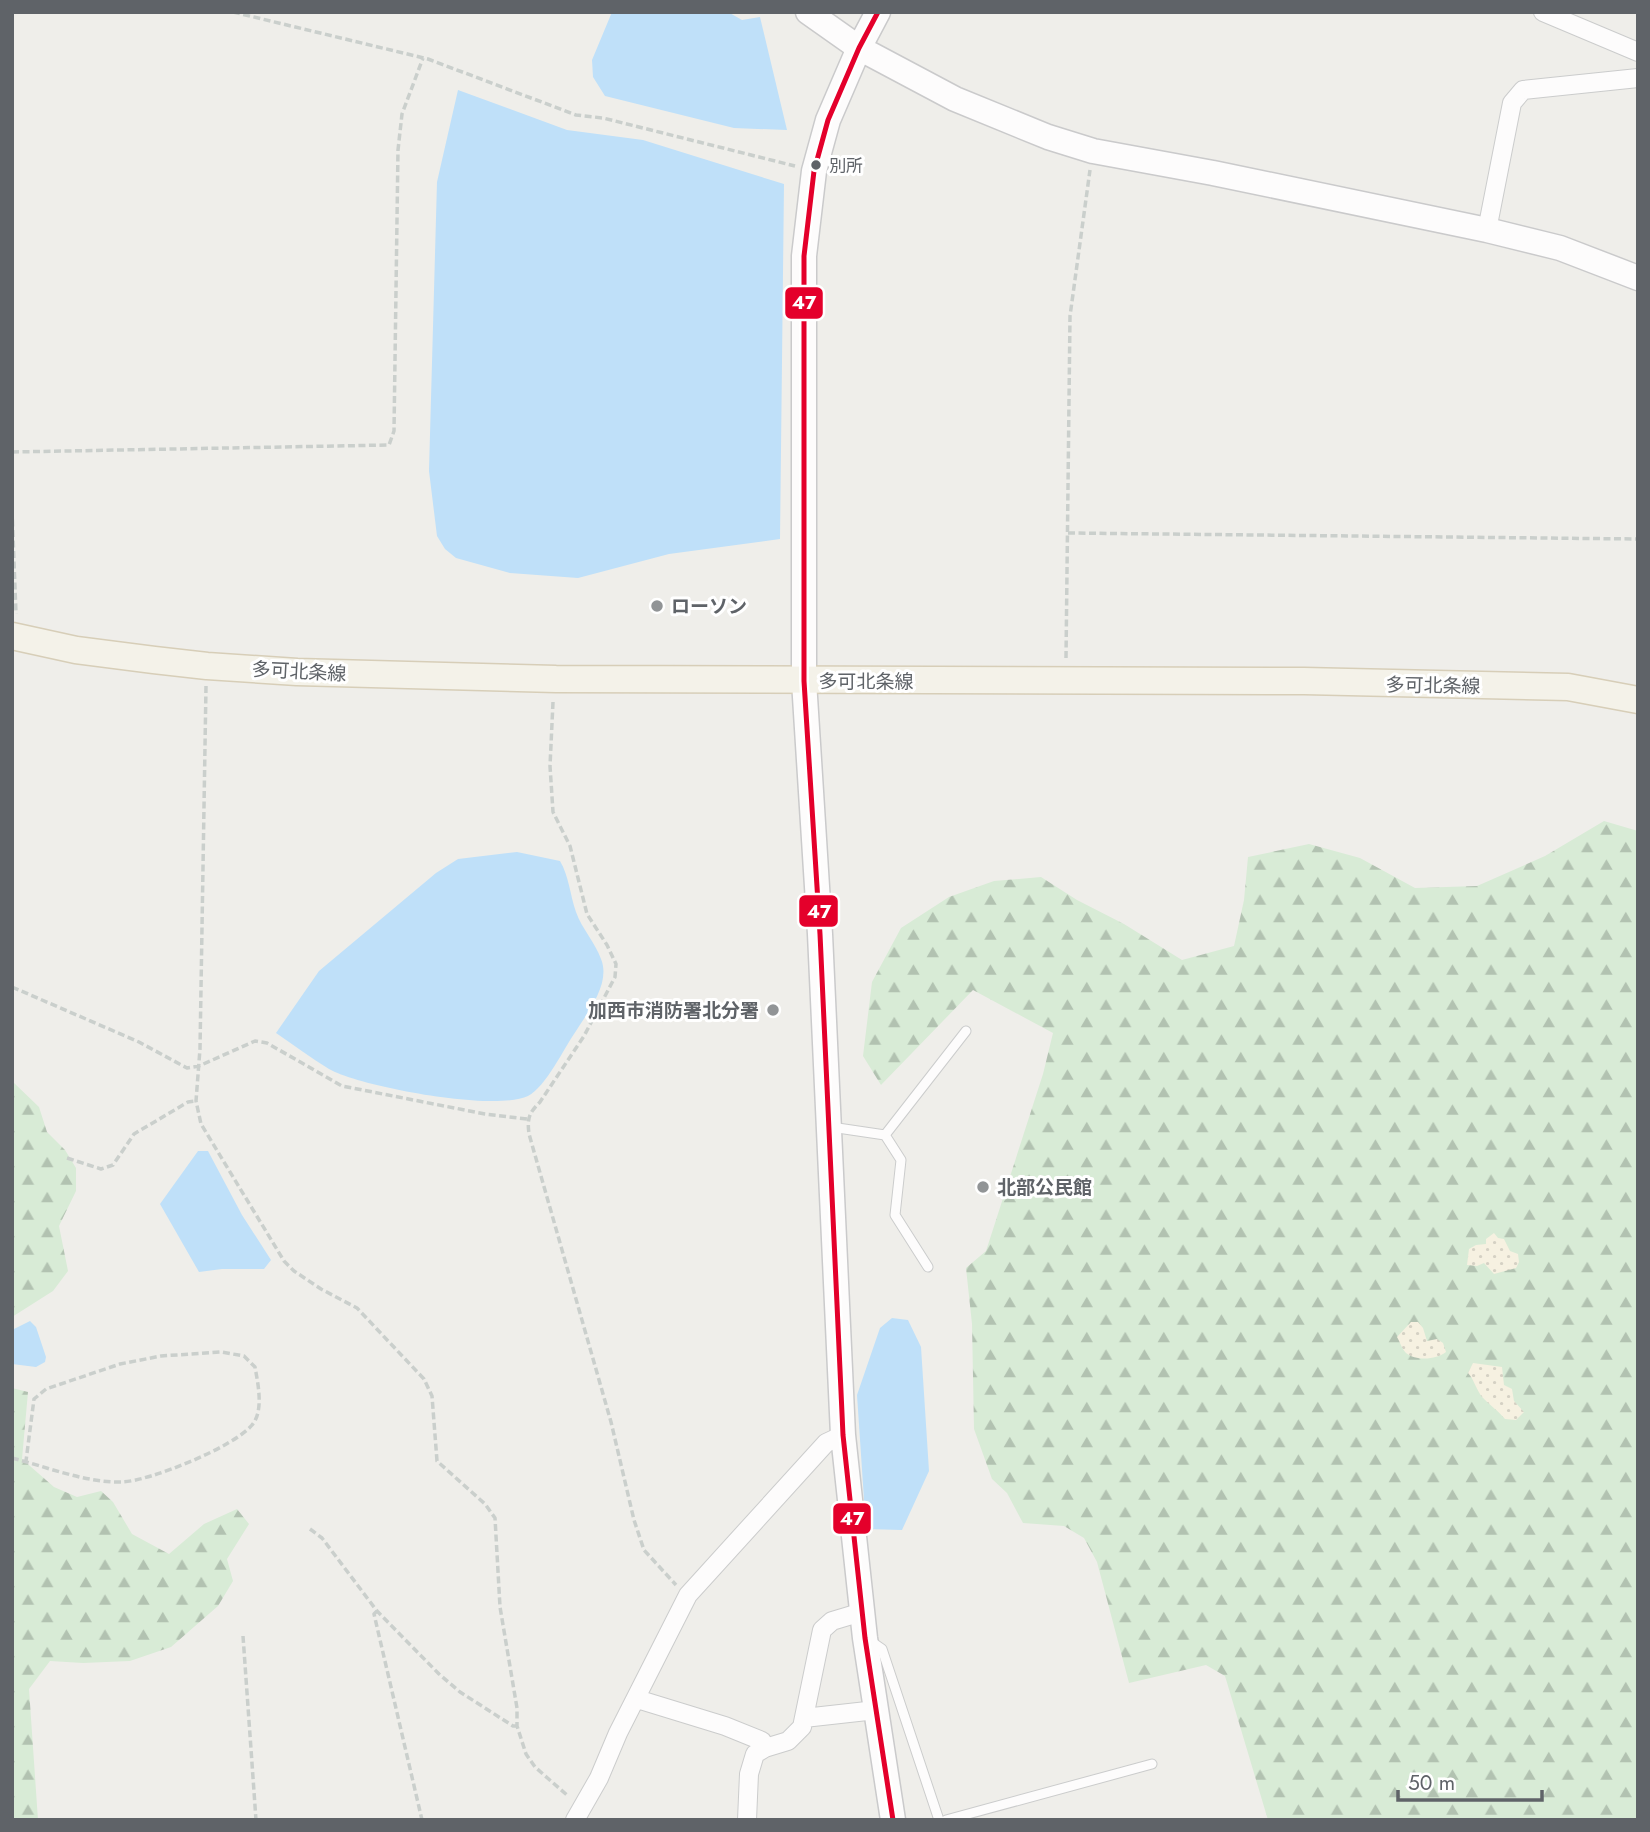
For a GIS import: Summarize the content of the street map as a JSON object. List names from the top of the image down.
{
  "streets": {
    "main road": ["多可北条線"]
  },
  "places": [
    "別所",
    "ローソン",
    "加西市消防署北分署",
    "北部公民館"
  ],
  "lines": ["transit line 47"],
  "scale_bar": "50 m"
}
